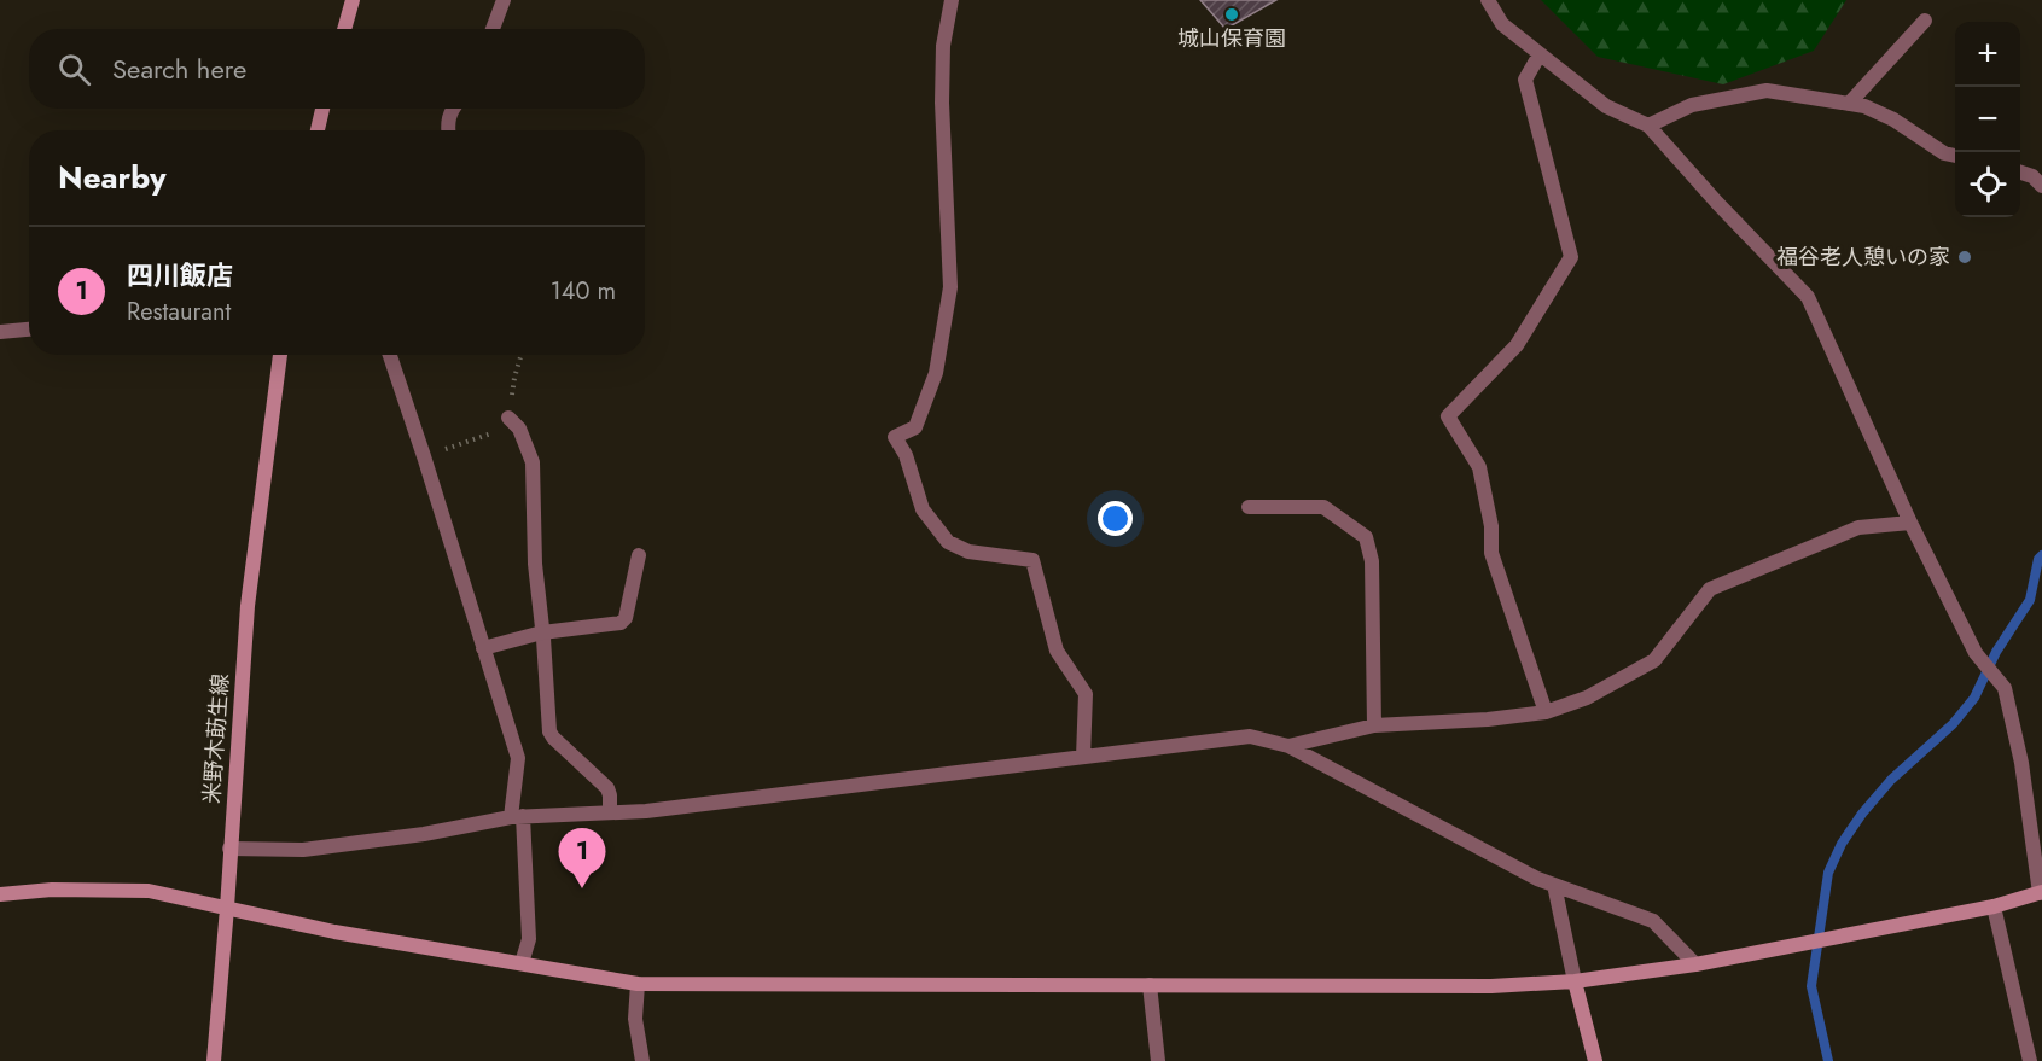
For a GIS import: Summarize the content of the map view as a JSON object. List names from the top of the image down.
{
  "streets": {
    "street": ["米野木莇生線"]
  },
  "places": ["城山保育園", "福谷老人憩いの家"],
  "page": {
    "map_buttons": ["+", "−"],
    "search": "Search here",
    "heading": "Nearby",
    "list": [
      {
        "mark": "1",
        "name": "四川飯店",
        "note": "Restaurant",
        "value": "140 m"
      }
    ],
    "pins": "1"
  }
}
